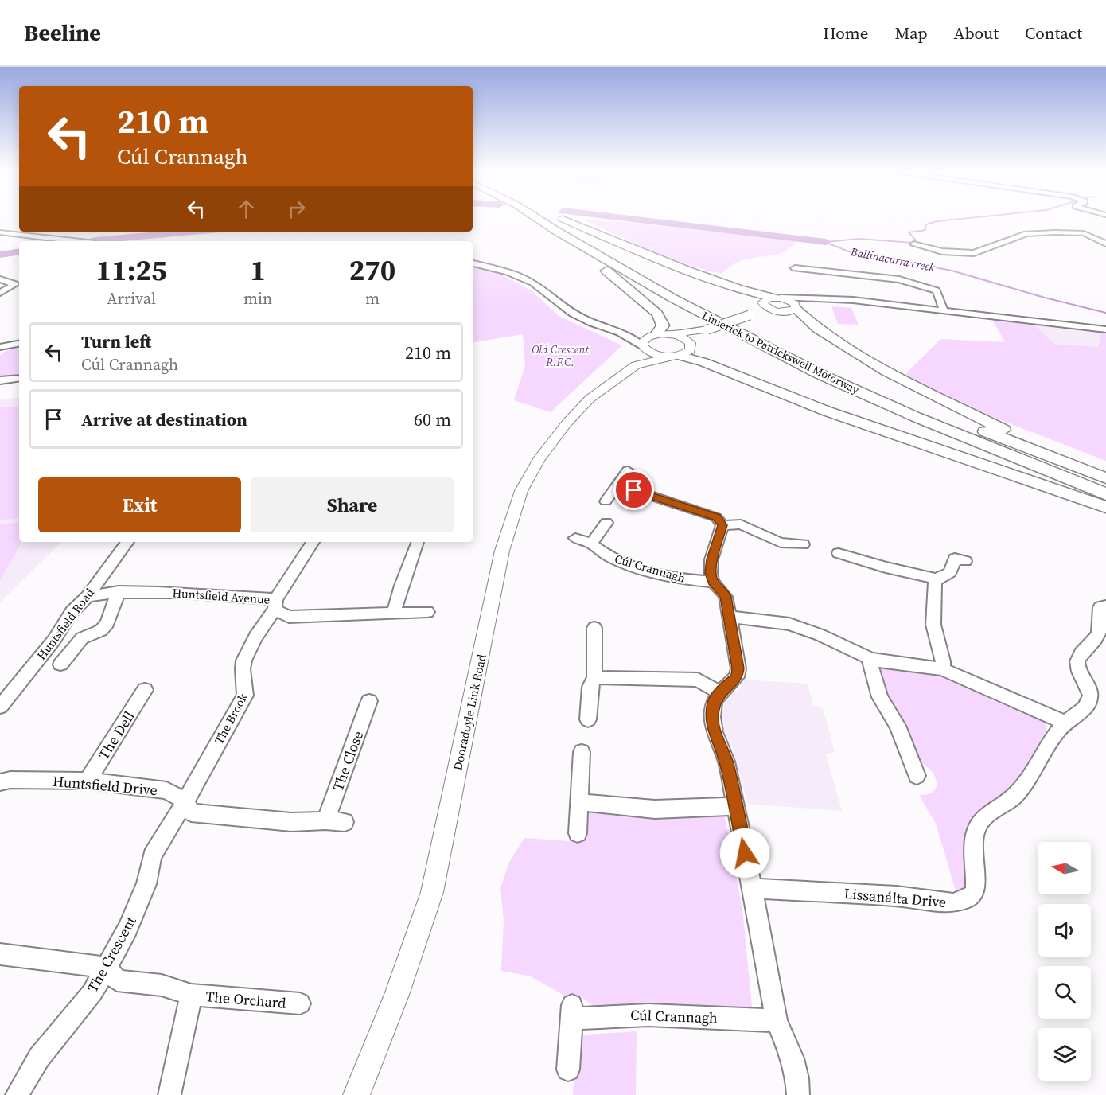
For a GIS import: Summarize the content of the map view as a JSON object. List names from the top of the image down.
{
  "streets": {
    "highway": ["Limerick to Patrickswell Motorway"],
    "main road": ["Dooradoyle Link Road"],
    "street": [
      "Cúl Crannagh",
      "Huntsfield Avenue",
      "Huntsfield Road",
      "The Brook",
      "The Dell",
      "The Close",
      "Huntsfield Drive",
      "Lissanálta Drive",
      "The Crescent",
      "The Orchard"
    ]
  },
  "crossings": [
    ["Huntsfield Avenue", "Huntsfield Road"],
    ["Huntsfield Avenue", "The Brook"],
    ["The Brook", "Huntsfield Drive"],
    ["The Brook", "The Crescent"],
    ["The Dell", "Huntsfield Drive"],
    ["The Close", "Huntsfield Drive"],
    ["Huntsfield Drive", "The Crescent"],
    ["The Crescent", "The Orchard"]
  ],
  "water": ["Ballinacurra creek"],
  "parks": ["Old Crescent R.F.C."],
  "north": "left",
  "page": {
    "header": "Beeline",
    "nav": [
      "Home",
      "Map",
      "About",
      "Contact"
    ],
    "turn": ["210 m", "Cúl Crannagh"],
    "eta": [
      "11:25",
      "Arrival",
      "1",
      "min",
      "270",
      "m"
    ],
    "list": [
      {
        "name": "Turn left",
        "note": "Cúl Crannagh",
        "value": "210 m"
      },
      {
        "name": "Arrive at destination",
        "value": "60 m"
      }
    ],
    "buttons": ["Exit", "Share"]
  }
}
